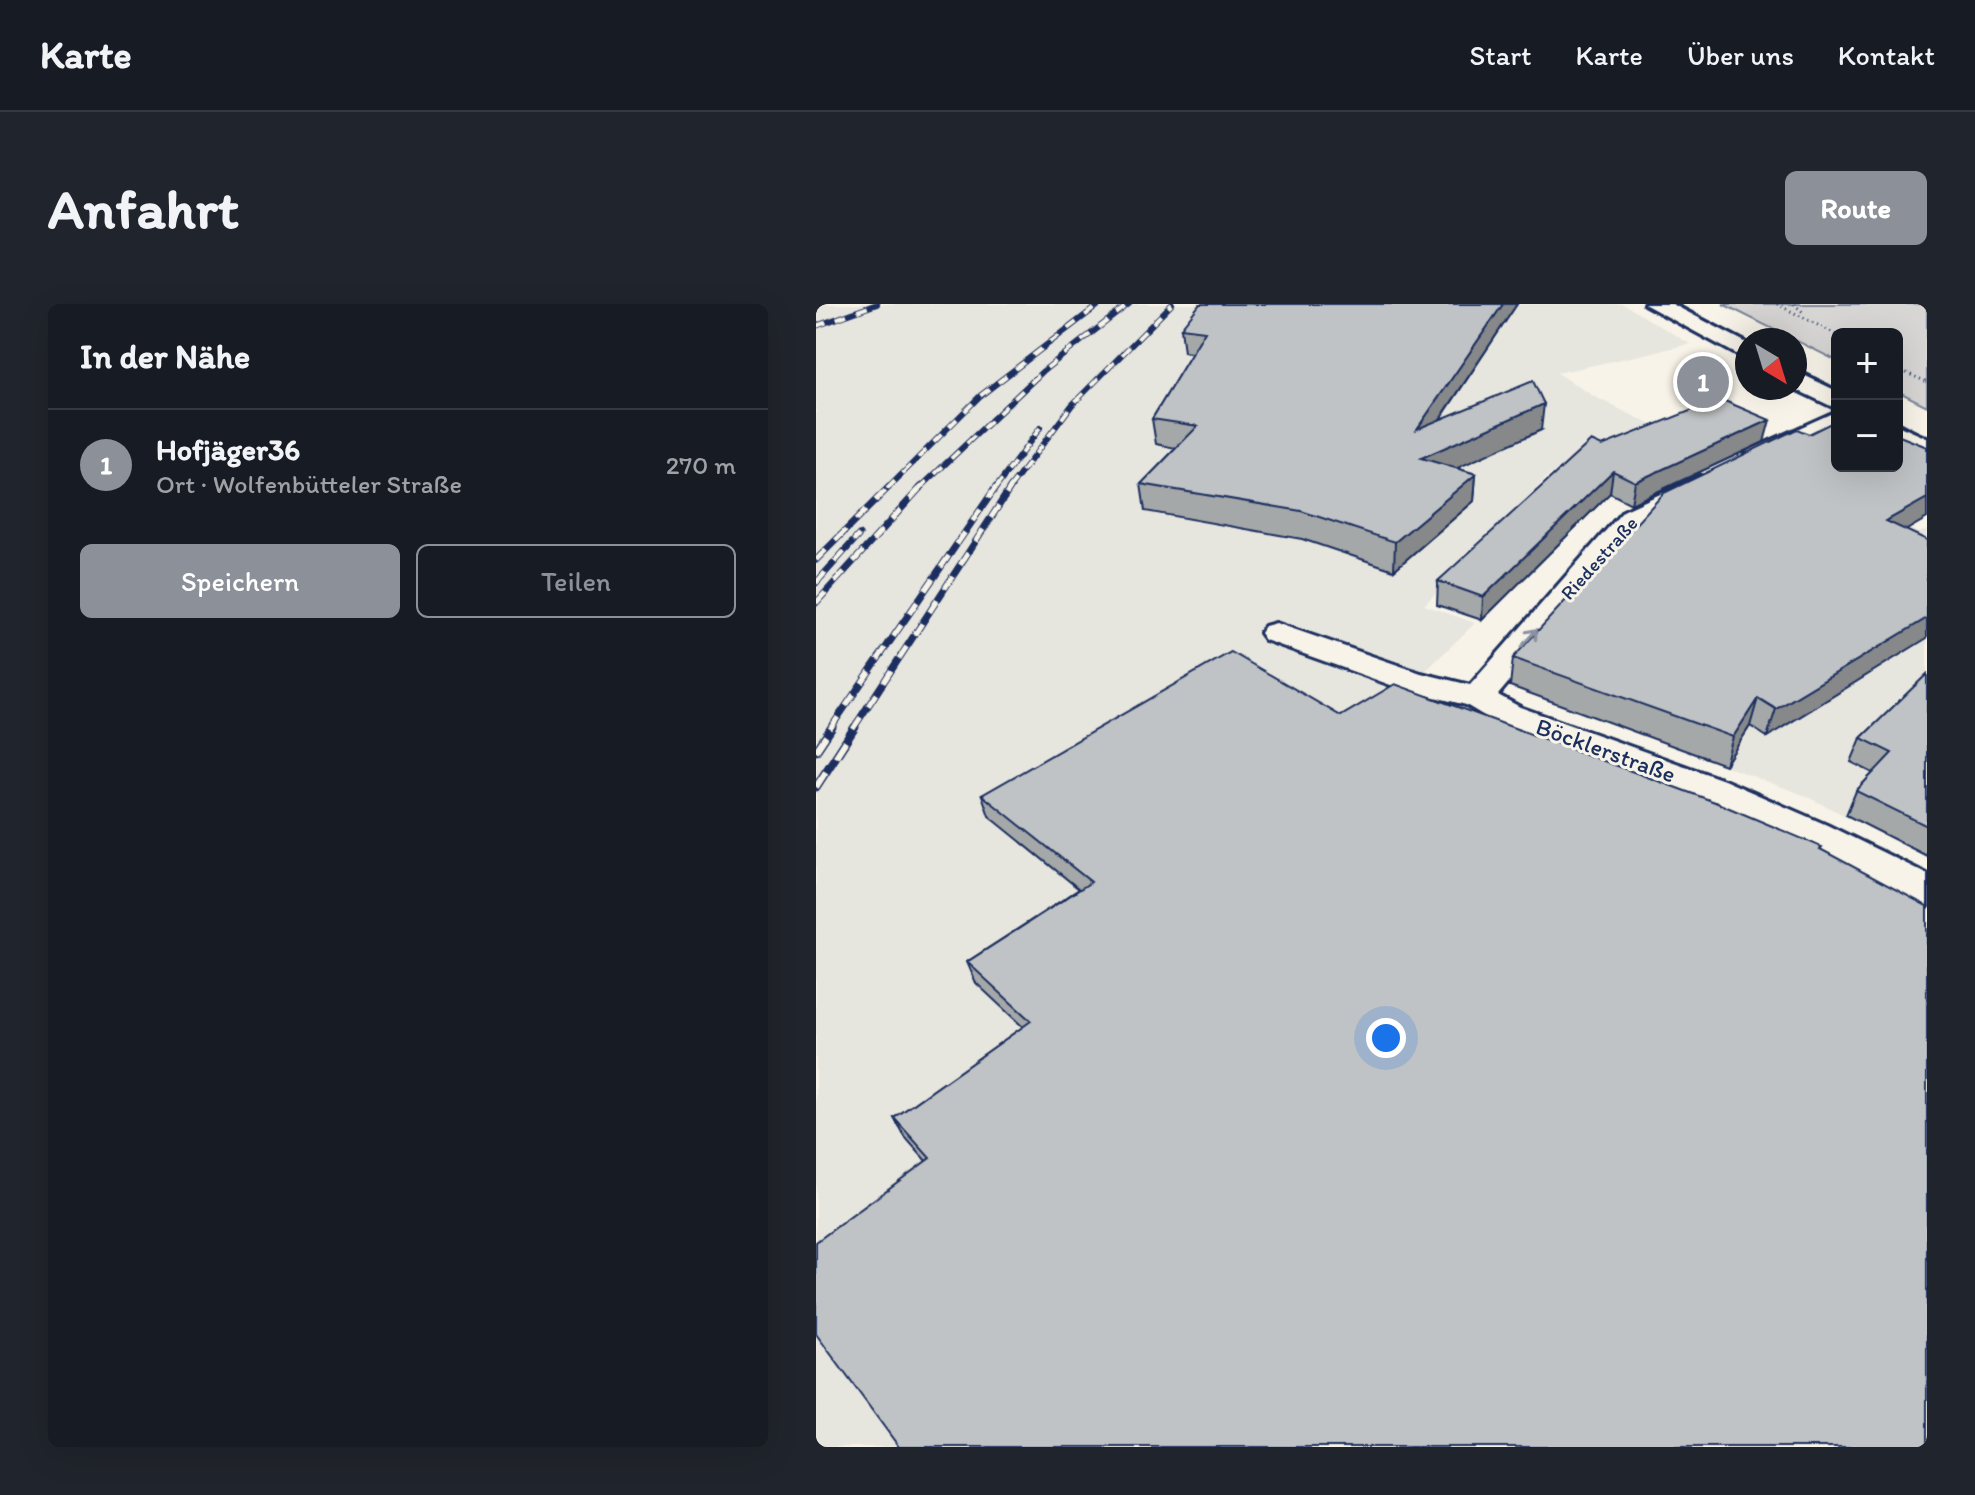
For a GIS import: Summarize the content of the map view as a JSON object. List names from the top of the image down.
{
  "streets": {
    "street": ["Riedestraße", "Böcklerstraße"]
  },
  "crossings": [
    ["Riedestraße", "Böcklerstraße"]
  ],
  "one_way": ["Riedestraße"],
  "north": "bottom right",
  "page": {
    "header": "Karte",
    "nav": [
      "Start",
      "Karte",
      "Über uns",
      "Kontakt"
    ],
    "buttons": [
      "Route",
      ["Speichern", "Teilen"]
    ],
    "title": "Anfahrt",
    "heading": "In der Nähe",
    "map_buttons": ["+", "−"],
    "pins": "1",
    "list": [
      {
        "mark": "1",
        "name": "Hofjäger36",
        "note": "Ort · Wolfenbütteler Straße",
        "value": "270 m"
      }
    ]
  }
}
